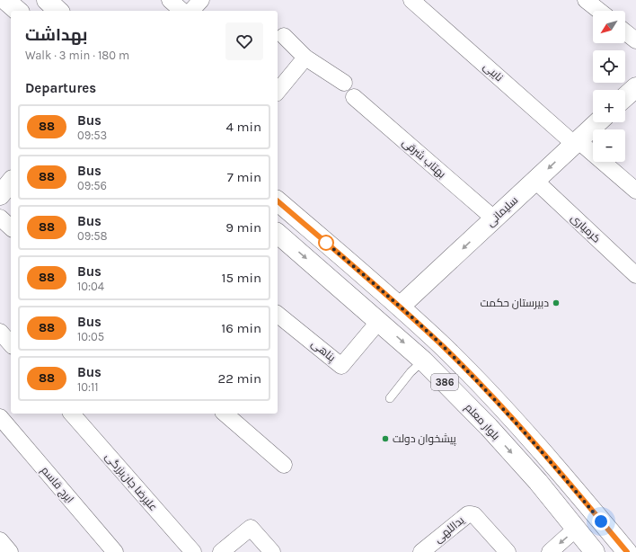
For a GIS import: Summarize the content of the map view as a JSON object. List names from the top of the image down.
{
  "streets": {
    "main road": ["سلیمانی", "386", "بلوار معلم"],
    "street": [
      "نایبی",
      "بهتاب شرقی",
      "کرمیاری",
      "پناهی",
      "علیرضا جان‌بزرگی",
      "ایرج قاسم",
      "یداللهی"
    ]
  },
  "crossings": [
    ["نایبی", "سلیمانی"],
    ["بهتاب شرقی", "سلیمانی"],
    ["سلیمانی", "کرمیاری"],
    ["سلیمانی", "386"],
    ["پناهی", "بلوار معلم"]
  ],
  "one_way": ["سلیمانی"],
  "places": ["دبیرستان حکمت", "پیشخوان دولت"],
  "lines": ["bus line 88"],
  "north": "bottom left",
  "page": {
    "map_buttons": ["+", "−"],
    "heading": [
      ["بهداشت", "Walk · 3 min · 180 m"],
      "Departures"
    ],
    "list": [
      {
        "mark": "88",
        "name": "Bus",
        "note": "09:53",
        "value": "4 min"
      },
      {
        "mark": "88",
        "name": "Bus",
        "note": "09:56",
        "value": "7 min"
      },
      {
        "mark": "88",
        "name": "Bus",
        "note": "09:58",
        "value": "9 min"
      },
      {
        "mark": "88",
        "name": "Bus",
        "note": "10:04",
        "value": "15 min"
      },
      {
        "mark": "88",
        "name": "Bus",
        "note": "10:05",
        "value": "16 min"
      },
      {
        "mark": "88",
        "name": "Bus",
        "note": "10:11",
        "value": "22 min"
      }
    ]
  }
}
